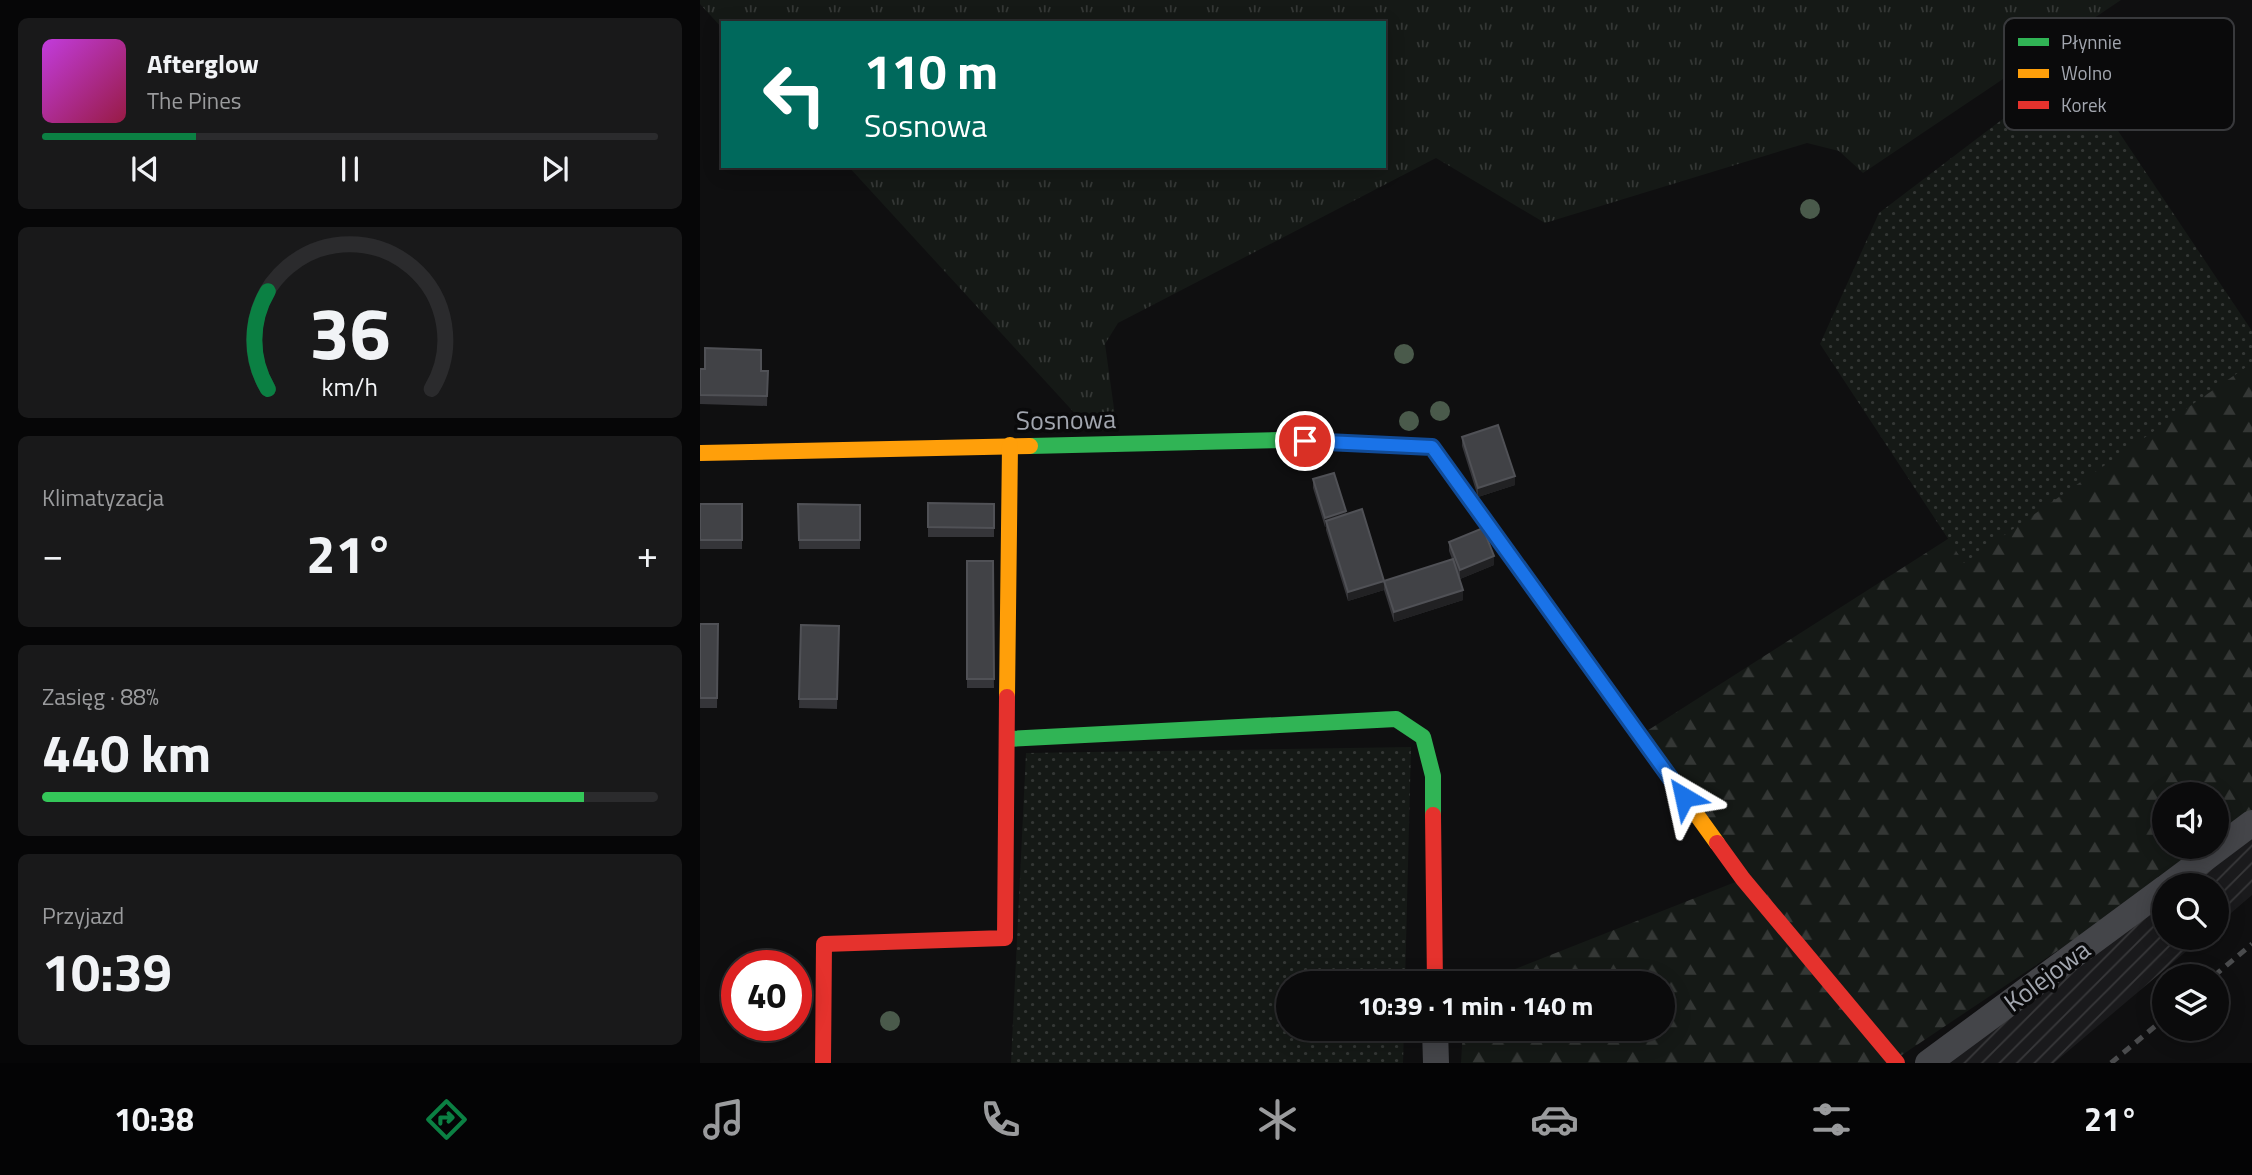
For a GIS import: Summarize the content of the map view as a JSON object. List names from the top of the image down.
{
  "streets": {
    "street": ["Sosnowa", "Kolejowa"]
  },
  "legend": ["Płynnie", "Wolno", "Korek"],
  "page": {
    "turn": ["110 m", "Sosnowa"],
    "song": ["Afterglow", "The Pines"],
    "tile": [
      "Klimatyzacja",
      ["Zasięg · 88%", "440 km"],
      ["Przyjazd", "10:39"]
    ],
    "heat": ["−", "21°", "+"],
    "limit": "40",
    "trip": "10:39 · 1 min · 140 m",
    "tabs": ["10:38", "21°"],
    "gauge": ["36", "km/h"]
  }
}
